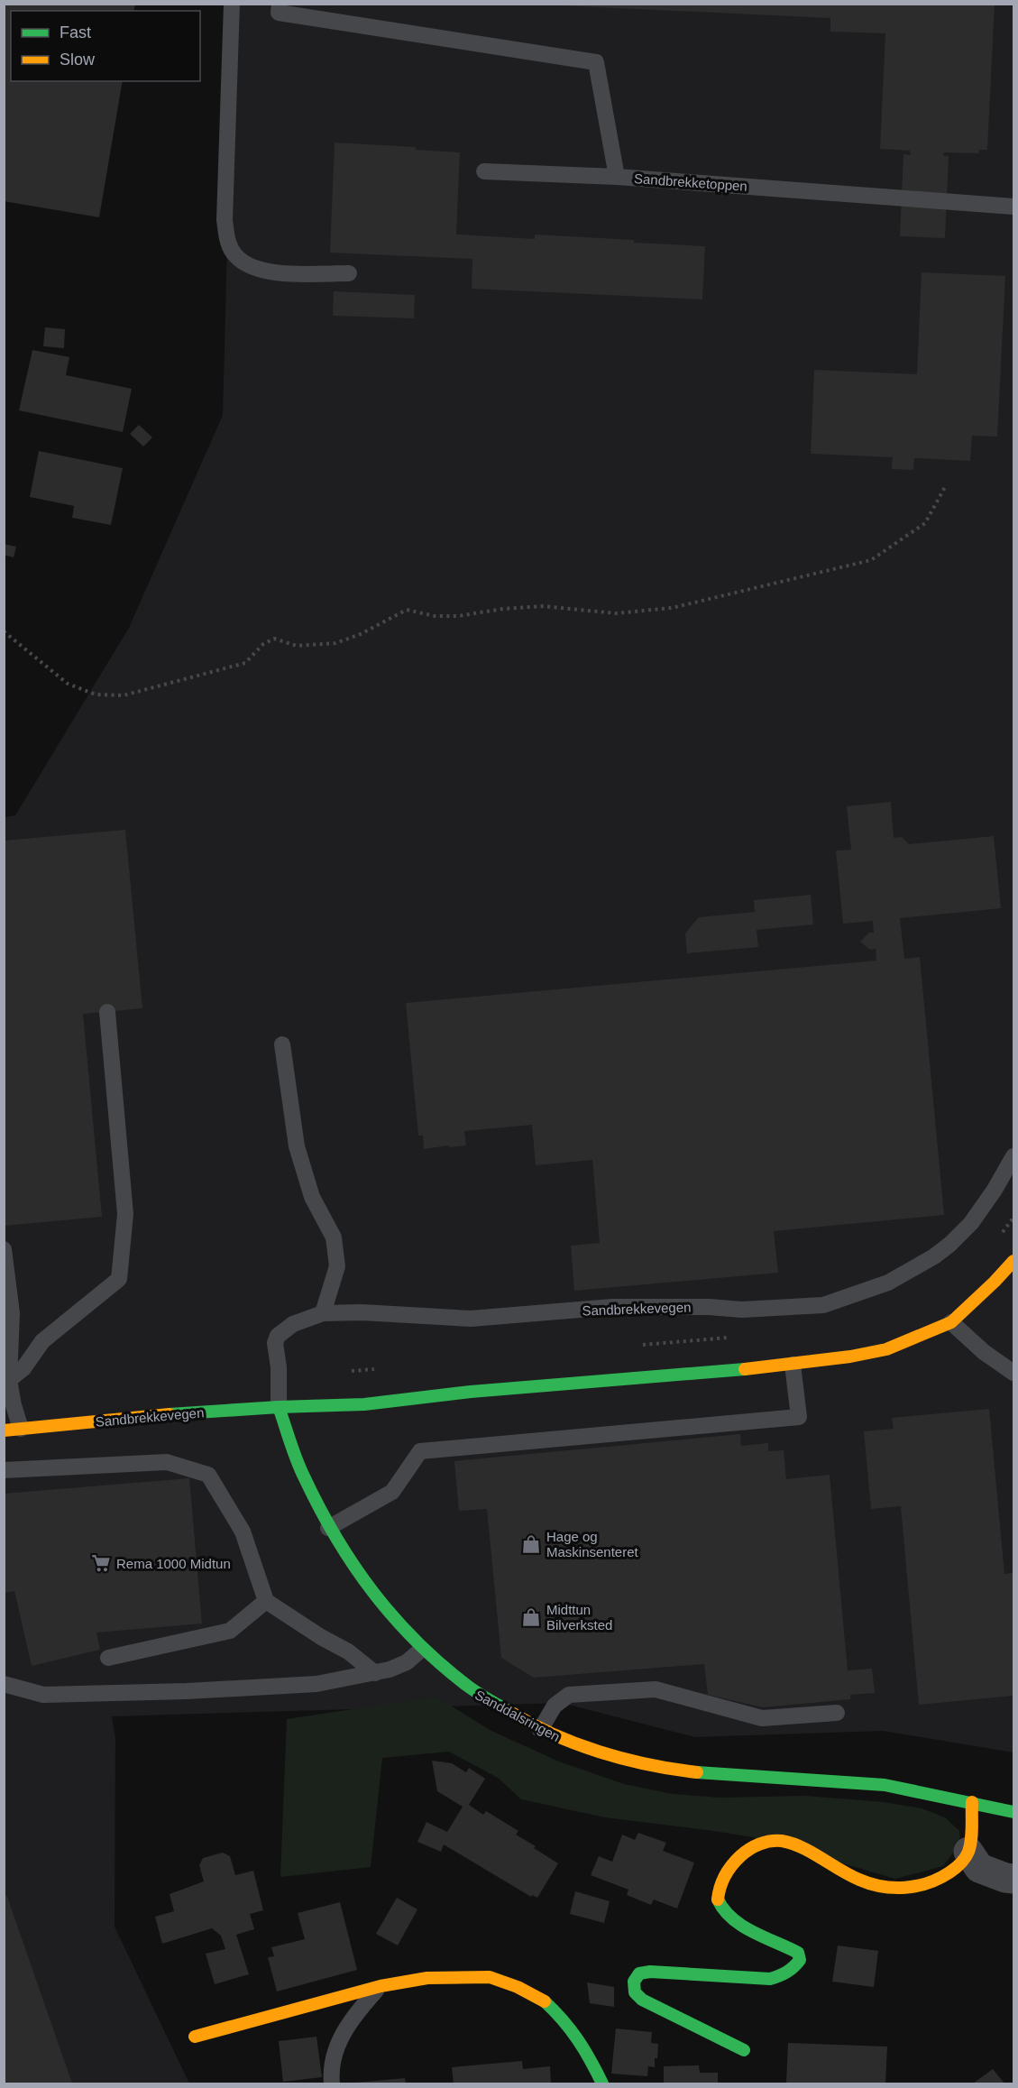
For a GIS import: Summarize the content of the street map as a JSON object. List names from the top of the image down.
{
  "streets": {
    "street": ["Sandbrekkevegen", "Sanddalsringen"],
    "lane": ["Sandbrekketoppen"]
  },
  "crossings": [
    ["Sandbrekkevegen", "Sanddalsringen"]
  ],
  "places": {
    "shop": ["Hage og Maskinsenteret", "Midttun Bilverksted"],
    "supermarket": ["Rema 1000 Midtun"]
  },
  "legend": ["Fast", "Slow"]
}
